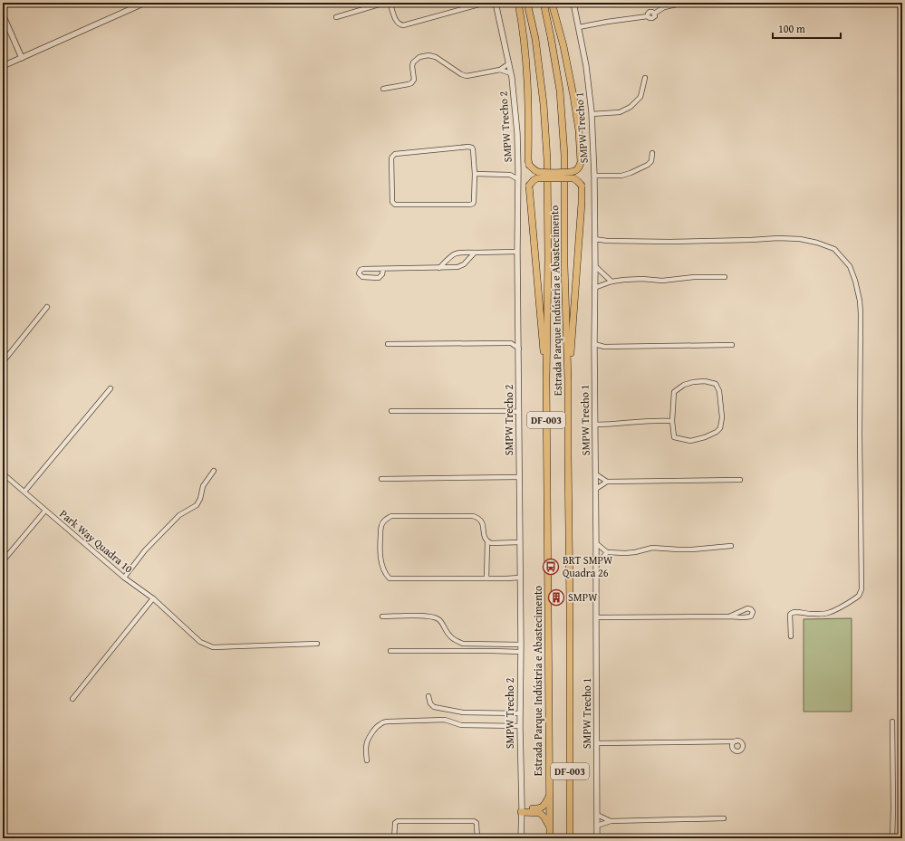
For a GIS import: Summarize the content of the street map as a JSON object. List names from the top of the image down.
{
  "streets": {
    "highway": ["Estrada Parque Indústria e Abastecimento", "DF-003"],
    "street": ["SMPW Trecho 2", "SMPW Trecho 1", "Park Way Quadra 10"]
  },
  "places": {
    "bus stop": ["BRT SMPW Quadra 26"],
    "building": ["SMPW"]
  },
  "scale_bar": "100 m"
}
